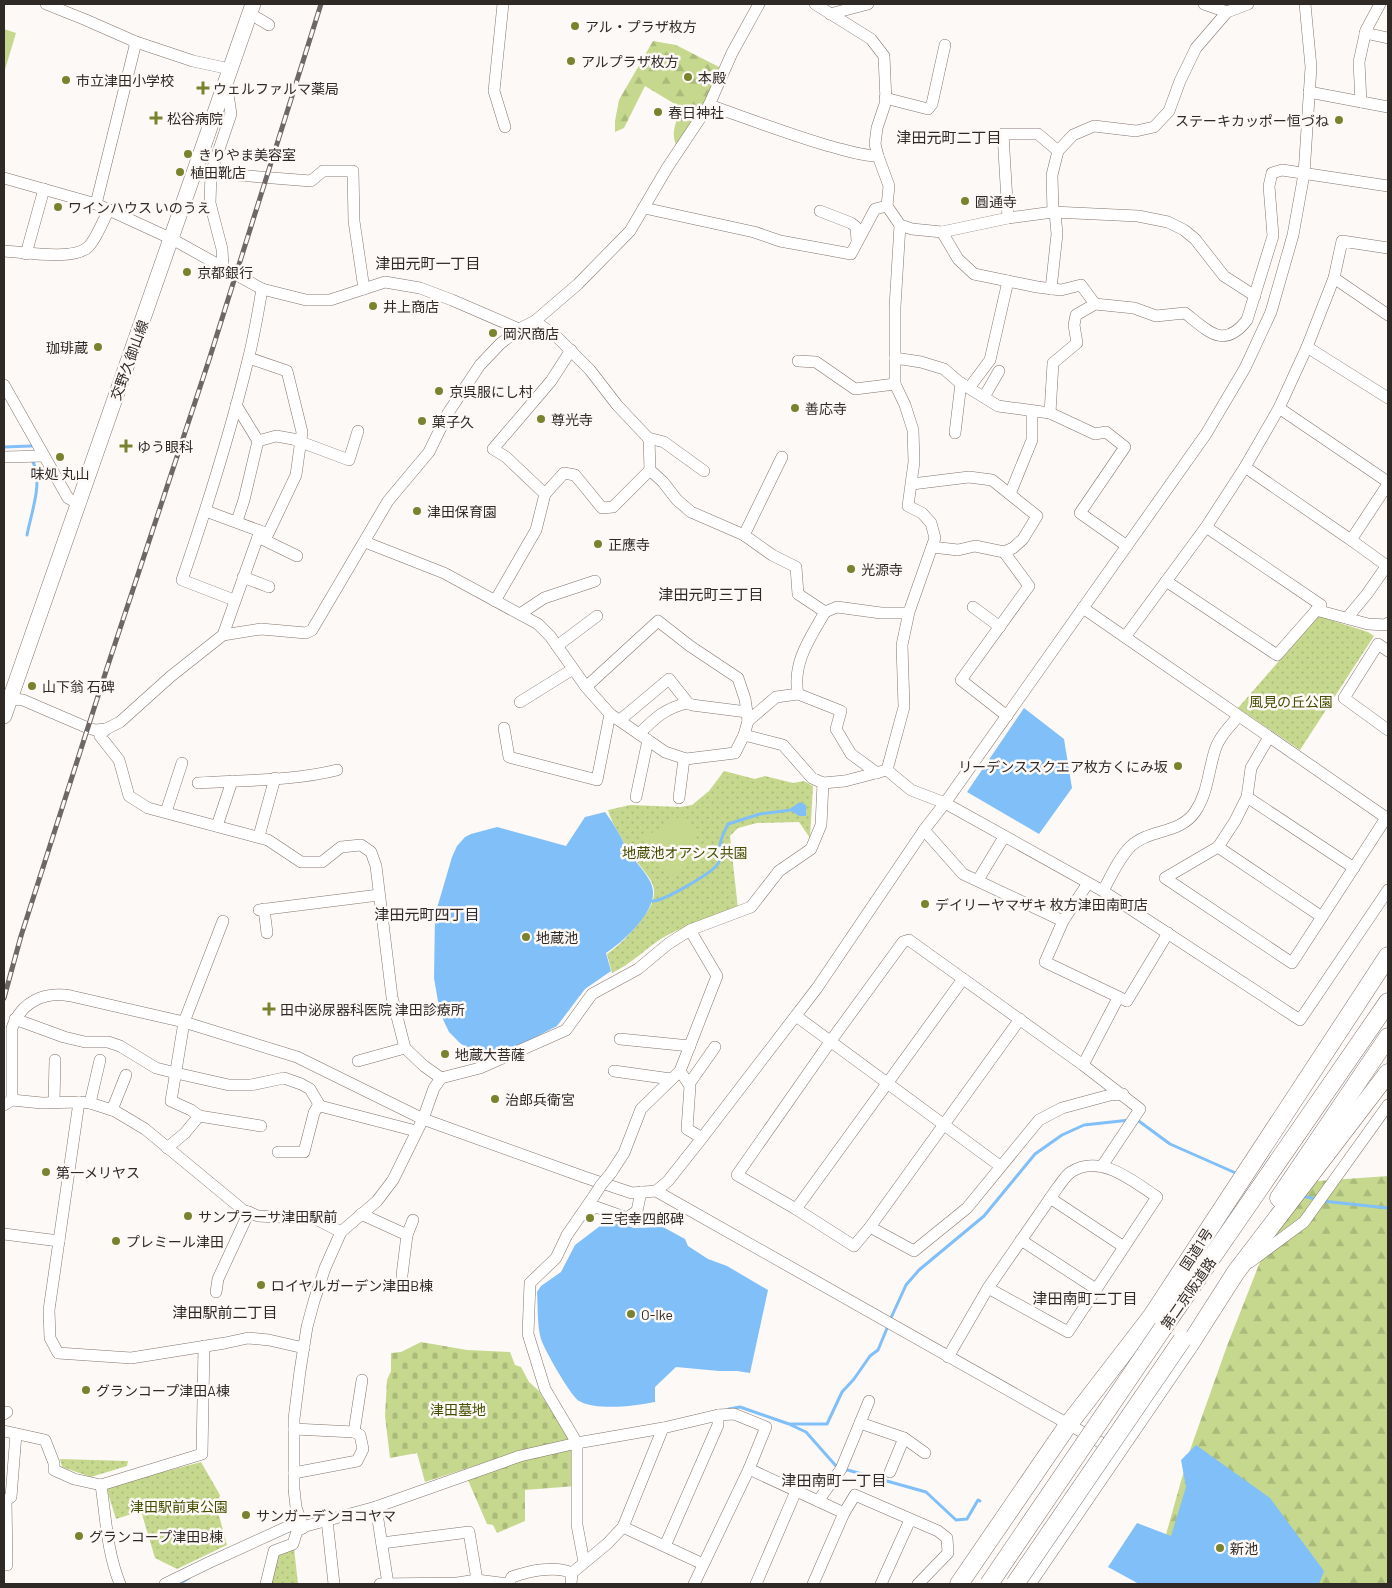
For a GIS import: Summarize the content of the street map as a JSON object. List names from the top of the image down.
{
  "streets": {
    "highway": ["国道1号", "第二京阪道路"],
    "main road": ["交野久御山線"]
  },
  "districts": [
    "津田元町二丁目",
    "津田元町一丁目",
    "津田元町三丁目",
    "津田元町四丁目",
    "津田南町二丁目",
    "津田駅前二丁目",
    "津田南町一丁目"
  ],
  "parks": [
    "風見の丘公園",
    "地蔵池オアシス共園",
    "津田墓地",
    "津田駅前東公園"
  ],
  "places": {
    "other": [
      "アル・プラザ枚方",
      "アルプラザ枚方",
      "本殿",
      "市立津田小学校",
      "春日神社",
      "ステーキカッポー恒づね",
      "きりやま美容室",
      "植田靴店",
      "圓通寺",
      "ワインハウス いのうえ",
      "京都銀行",
      "井上商店",
      "岡沢商店",
      "珈琲蔵",
      "京呉服にし村",
      "善応寺",
      "尊光寺",
      "菓子久",
      "味処 丸山",
      "津田保育園",
      "正應寺",
      "光源寺",
      "山下翁 石碑",
      "リーデンススクエア枚方くにみ坂",
      "デイリーヤマザキ 枚方津田南町店",
      "地蔵池",
      "地蔵大菩薩",
      "治郎兵衛宮",
      "第一メリヤス",
      "サンプラーサ津田駅前",
      "三宅幸四郎碑",
      "プレミール津田",
      "ロイヤルガーデン津田B棟",
      "O-Ike",
      "グランコープ津田A棟",
      "サンガーデンヨコヤマ",
      "グランコープ津田B棟",
      "新池"
    ],
    "health": [
      "ウェルファルマ薬局",
      "松谷病院",
      "ゆう眼科",
      "田中泌尿器科医院 津田診療所"
    ]
  }
}
